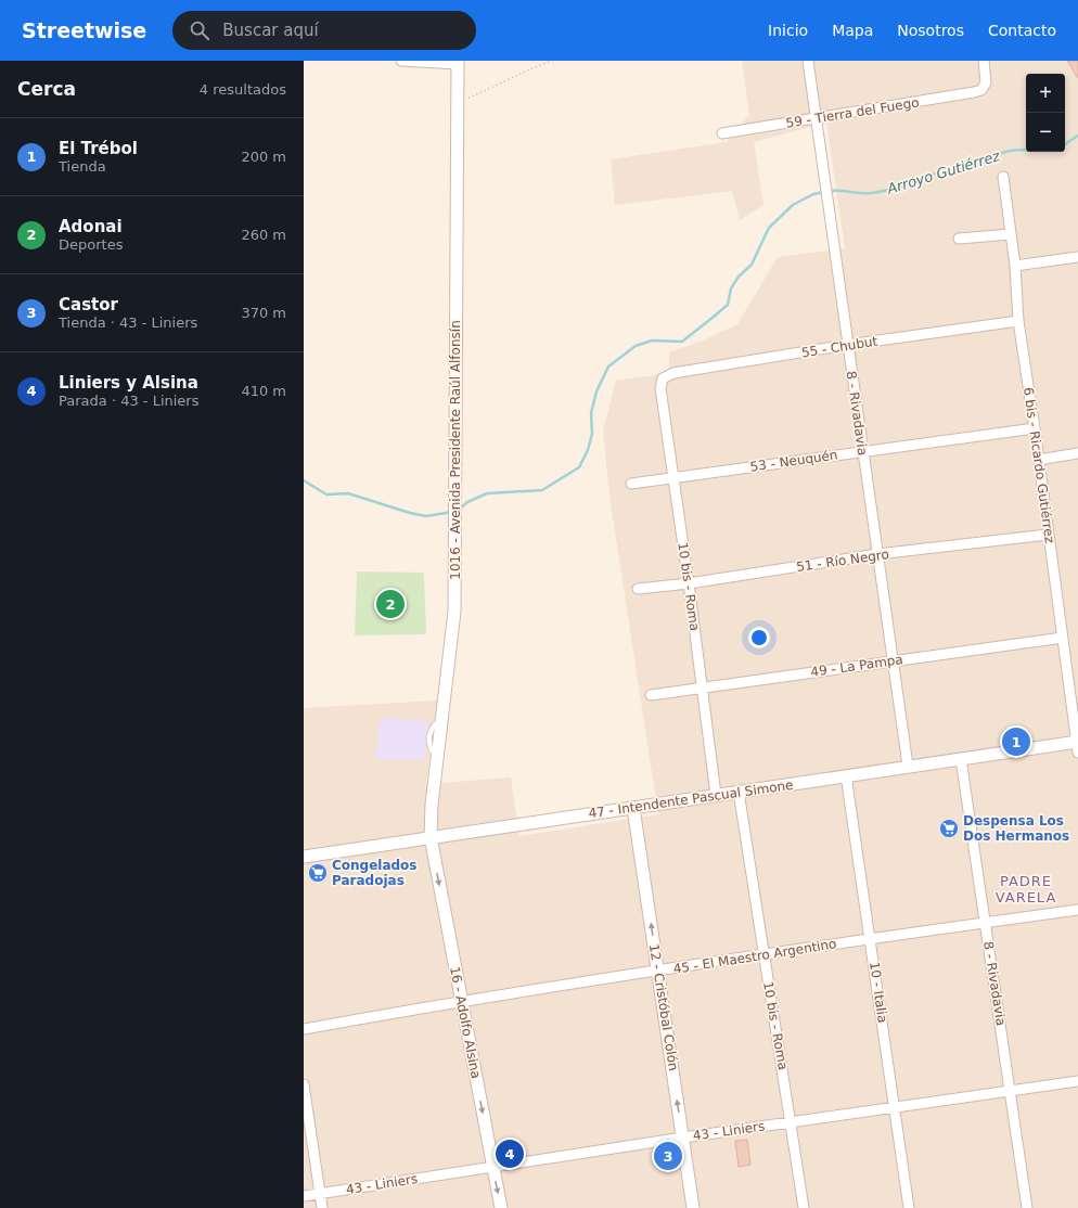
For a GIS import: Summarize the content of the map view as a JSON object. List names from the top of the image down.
{
  "streets": {
    "street": [
      "59 - Tierra del Fuego",
      "55 - Chubut",
      "8 - Rivadavia",
      "1016 - Avenida Presidente Raúl Alfonsín",
      "53 - Neuquén",
      "6 bis - Ricardo Gutiérrez",
      "51 - Río Negro",
      "10 bis - Roma",
      "49 - La Pampa",
      "47 - Intendente Pascual Simone",
      "45 - El Maestro Argentino",
      "10 - Italia",
      "12 - Cristóbal Colón",
      "16 - Adolfo Alsina",
      "43 - Liniers"
    ]
  },
  "crossings": [
    ["59 - Tierra del Fuego", "8 - Rivadavia"],
    ["55 - Chubut", "8 - Rivadavia"],
    ["55 - Chubut", "6 bis - Ricardo Gutiérrez"],
    ["55 - Chubut", "10 bis - Roma"],
    ["8 - Rivadavia", "53 - Neuquén"],
    ["8 - Rivadavia", "51 - Río Negro"],
    ["8 - Rivadavia", "49 - La Pampa"],
    ["8 - Rivadavia", "47 - Intendente Pascual Simone"],
    ["8 - Rivadavia", "45 - El Maestro Argentino"],
    ["8 - Rivadavia", "43 - Liniers"],
    ["1016 - Avenida Presidente Raúl Alfonsín", "47 - Intendente Pascual Simone"],
    ["1016 - Avenida Presidente Raúl Alfonsín", "16 - Adolfo Alsina"],
    ["53 - Neuquén", "6 bis - Ricardo Gutiérrez"],
    ["53 - Neuquén", "10 bis - Roma"],
    ["6 bis - Ricardo Gutiérrez", "51 - Río Negro"],
    ["6 bis - Ricardo Gutiérrez", "49 - La Pampa"],
    ["6 bis - Ricardo Gutiérrez", "47 - Intendente Pascual Simone"],
    ["51 - Río Negro", "10 bis - Roma"],
    ["10 bis - Roma", "49 - La Pampa"],
    ["10 bis - Roma", "47 - Intendente Pascual Simone"],
    ["10 bis - Roma", "45 - El Maestro Argentino"],
    ["10 bis - Roma", "43 - Liniers"],
    ["47 - Intendente Pascual Simone", "10 - Italia"],
    ["47 - Intendente Pascual Simone", "12 - Cristóbal Colón"],
    ["47 - Intendente Pascual Simone", "16 - Adolfo Alsina"],
    ["45 - El Maestro Argentino", "10 - Italia"],
    ["45 - El Maestro Argentino", "12 - Cristóbal Colón"],
    ["45 - El Maestro Argentino", "16 - Adolfo Alsina"],
    ["10 - Italia", "43 - Liniers"],
    ["12 - Cristóbal Colón", "43 - Liniers"],
    ["16 - Adolfo Alsina", "43 - Liniers"]
  ],
  "one_way": ["12 - Cristóbal Colón", "16 - Adolfo Alsina"],
  "districts": ["PADRE VARELA"],
  "water": ["Arroyo Gutiérrez"],
  "places": {
    "supermarket": ["Despensa Los Dos Hermanos", "Congelados Paradojas"]
  },
  "page": {
    "header": "Streetwise",
    "search": "Buscar aquí",
    "nav": [
      "Inicio",
      "Mapa",
      "Nosotros",
      "Contacto"
    ],
    "heading": ["Cerca", "4 resultados"],
    "map_buttons": ["+", "−"],
    "list": [
      {
        "mark": "1",
        "name": "El Trébol",
        "note": "Tienda",
        "value": "200 m"
      },
      {
        "mark": "2",
        "name": "Adonai",
        "note": "Deportes",
        "value": "260 m"
      },
      {
        "mark": "3",
        "name": "Castor",
        "note": "Tienda · 43 - Liniers",
        "value": "370 m"
      },
      {
        "mark": "4",
        "name": "Liniers y Alsina",
        "note": "Parada · 43 - Liniers",
        "value": "410 m"
      }
    ],
    "pins": [
      "2",
      "1",
      "4",
      "3"
    ]
  }
}
